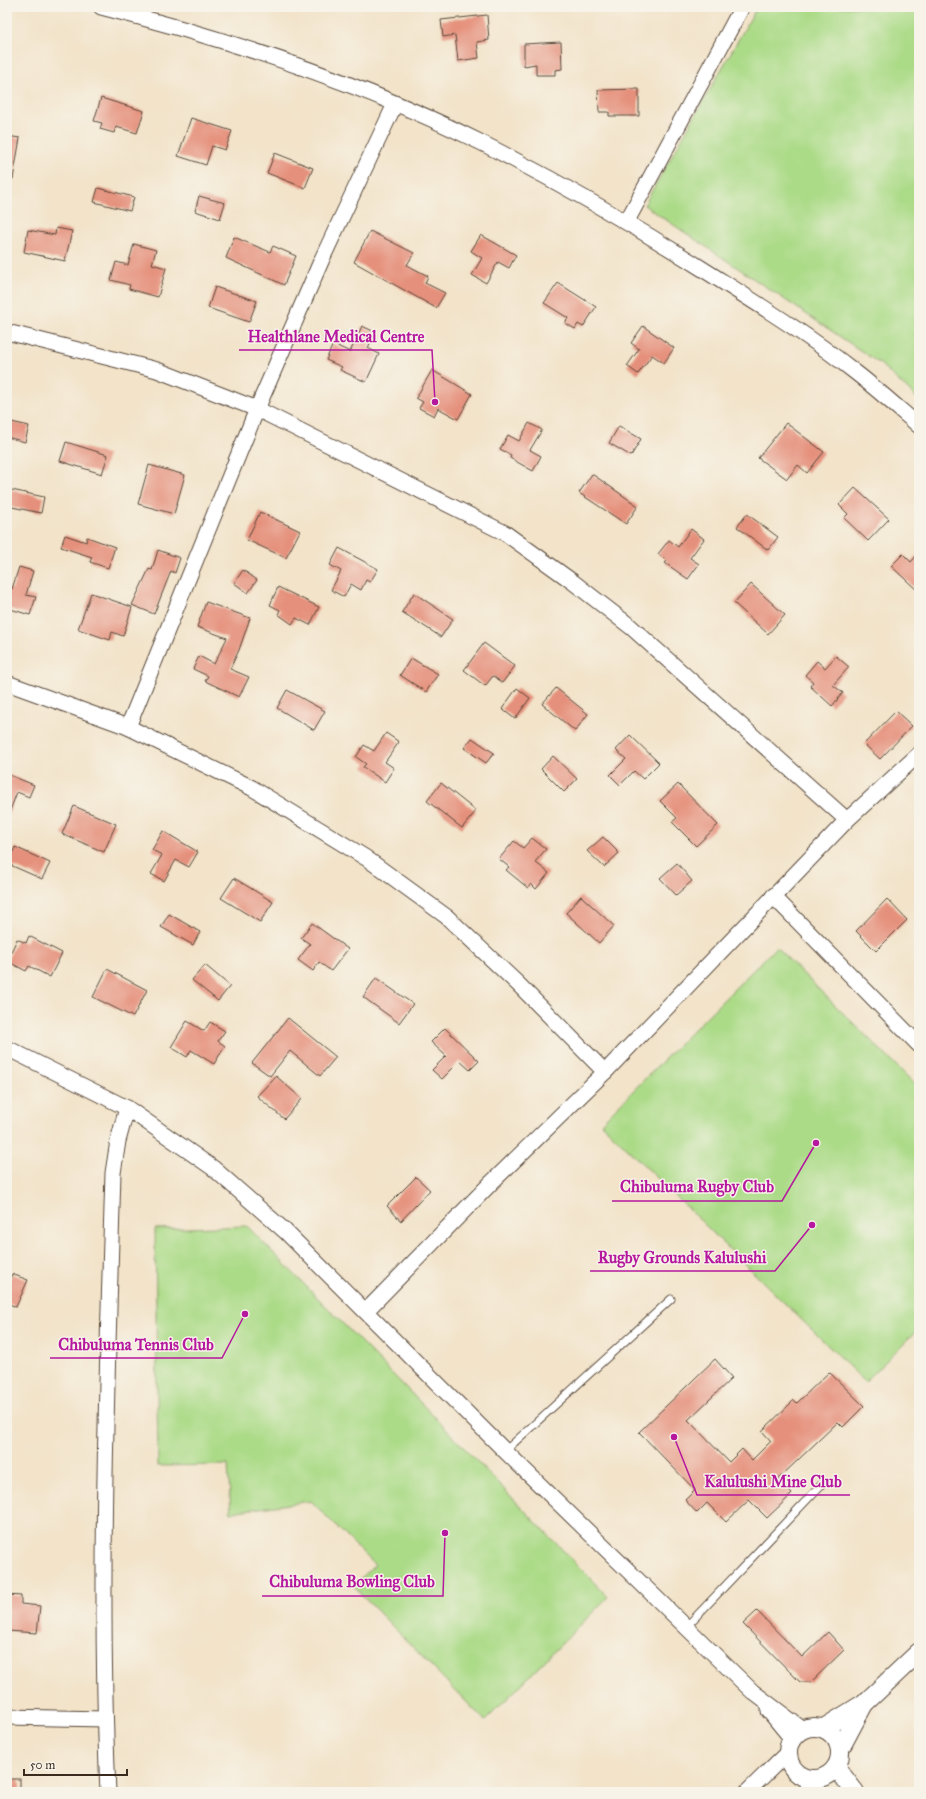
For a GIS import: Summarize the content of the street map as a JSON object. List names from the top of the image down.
{
  "places": [
    "Healthlane Medical Centre",
    "Chibuluma Rugby Club",
    "Rugby Grounds Kalulushi",
    "Chibuluma Tennis Club",
    "Kalulushi Mine Club",
    "Chibuluma Bowling Club"
  ],
  "scale_bar": "50 m"
}
